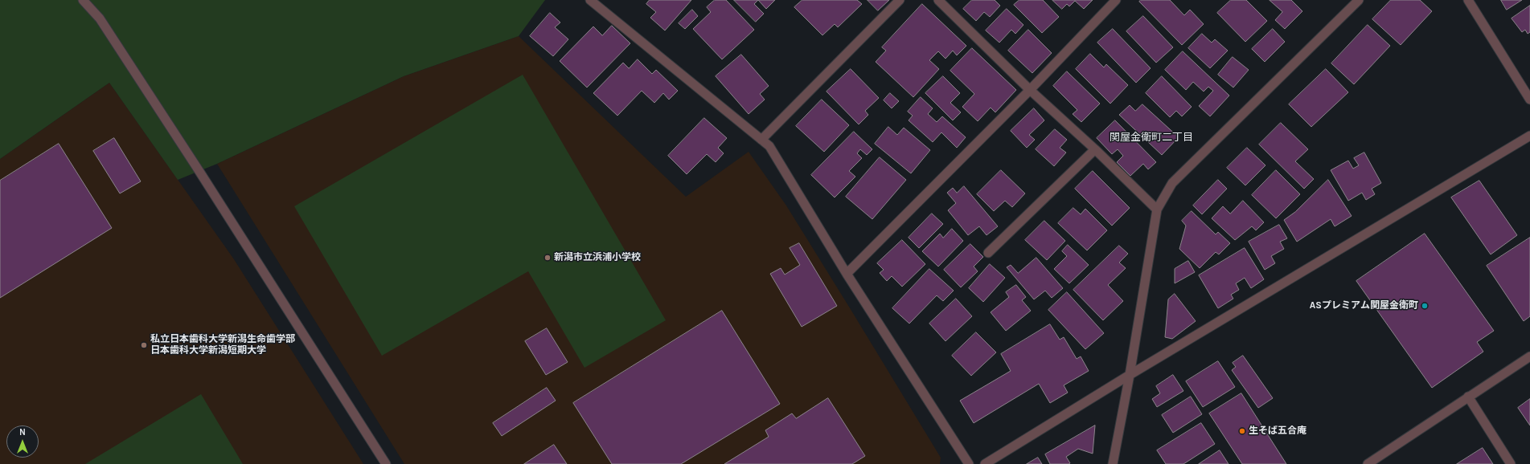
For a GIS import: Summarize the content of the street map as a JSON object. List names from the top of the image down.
{
  "districts": ["関屋金衛町二丁目"],
  "places": [
    "新潟市立浜浦小学校",
    "ASプレミアム関屋金衛町",
    "私立日本歯科大学新潟生命歯学部 日本歯科大学新潟短期大学",
    "生そば五合庵"
  ],
  "north": "top"
}
